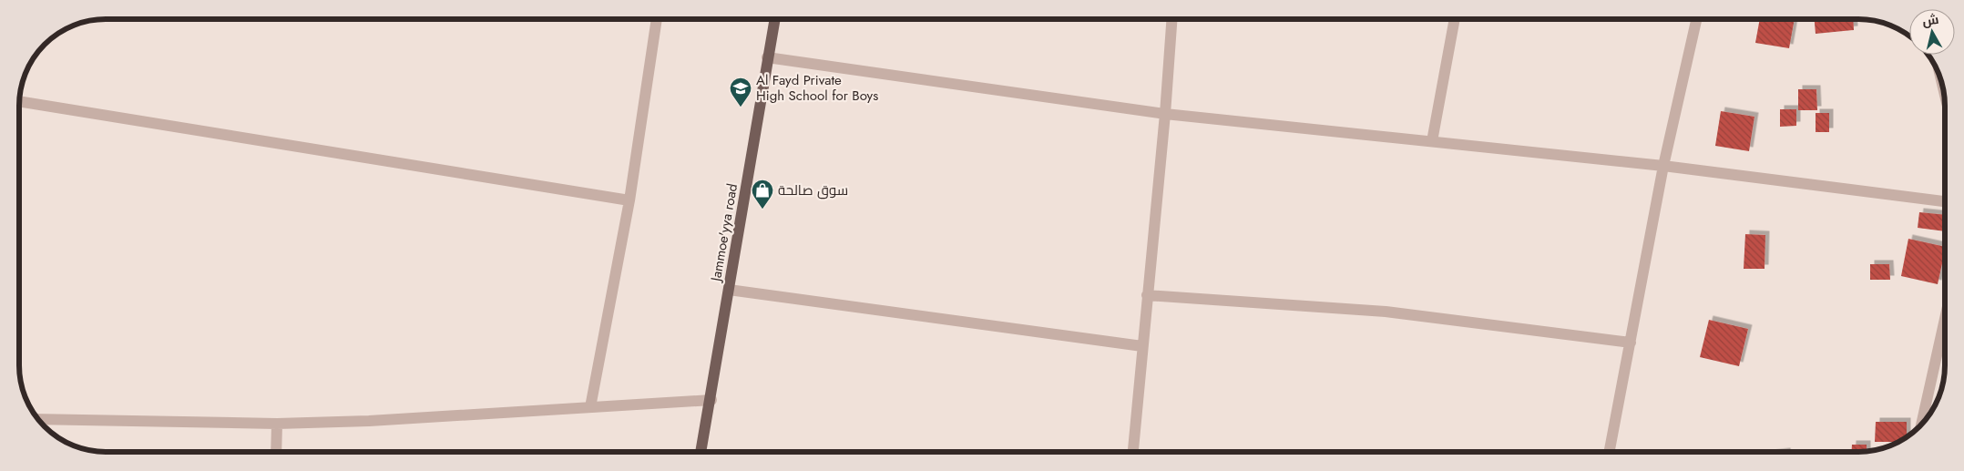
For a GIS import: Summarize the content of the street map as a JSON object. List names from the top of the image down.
{
  "streets": {
    "main road": ["Jammoe'yya road"]
  },
  "places": {
    "school or university": ["Al Fayd Private High School for Boys"],
    "shop": ["سوق صالحة"]
  },
  "north": "top"
}
